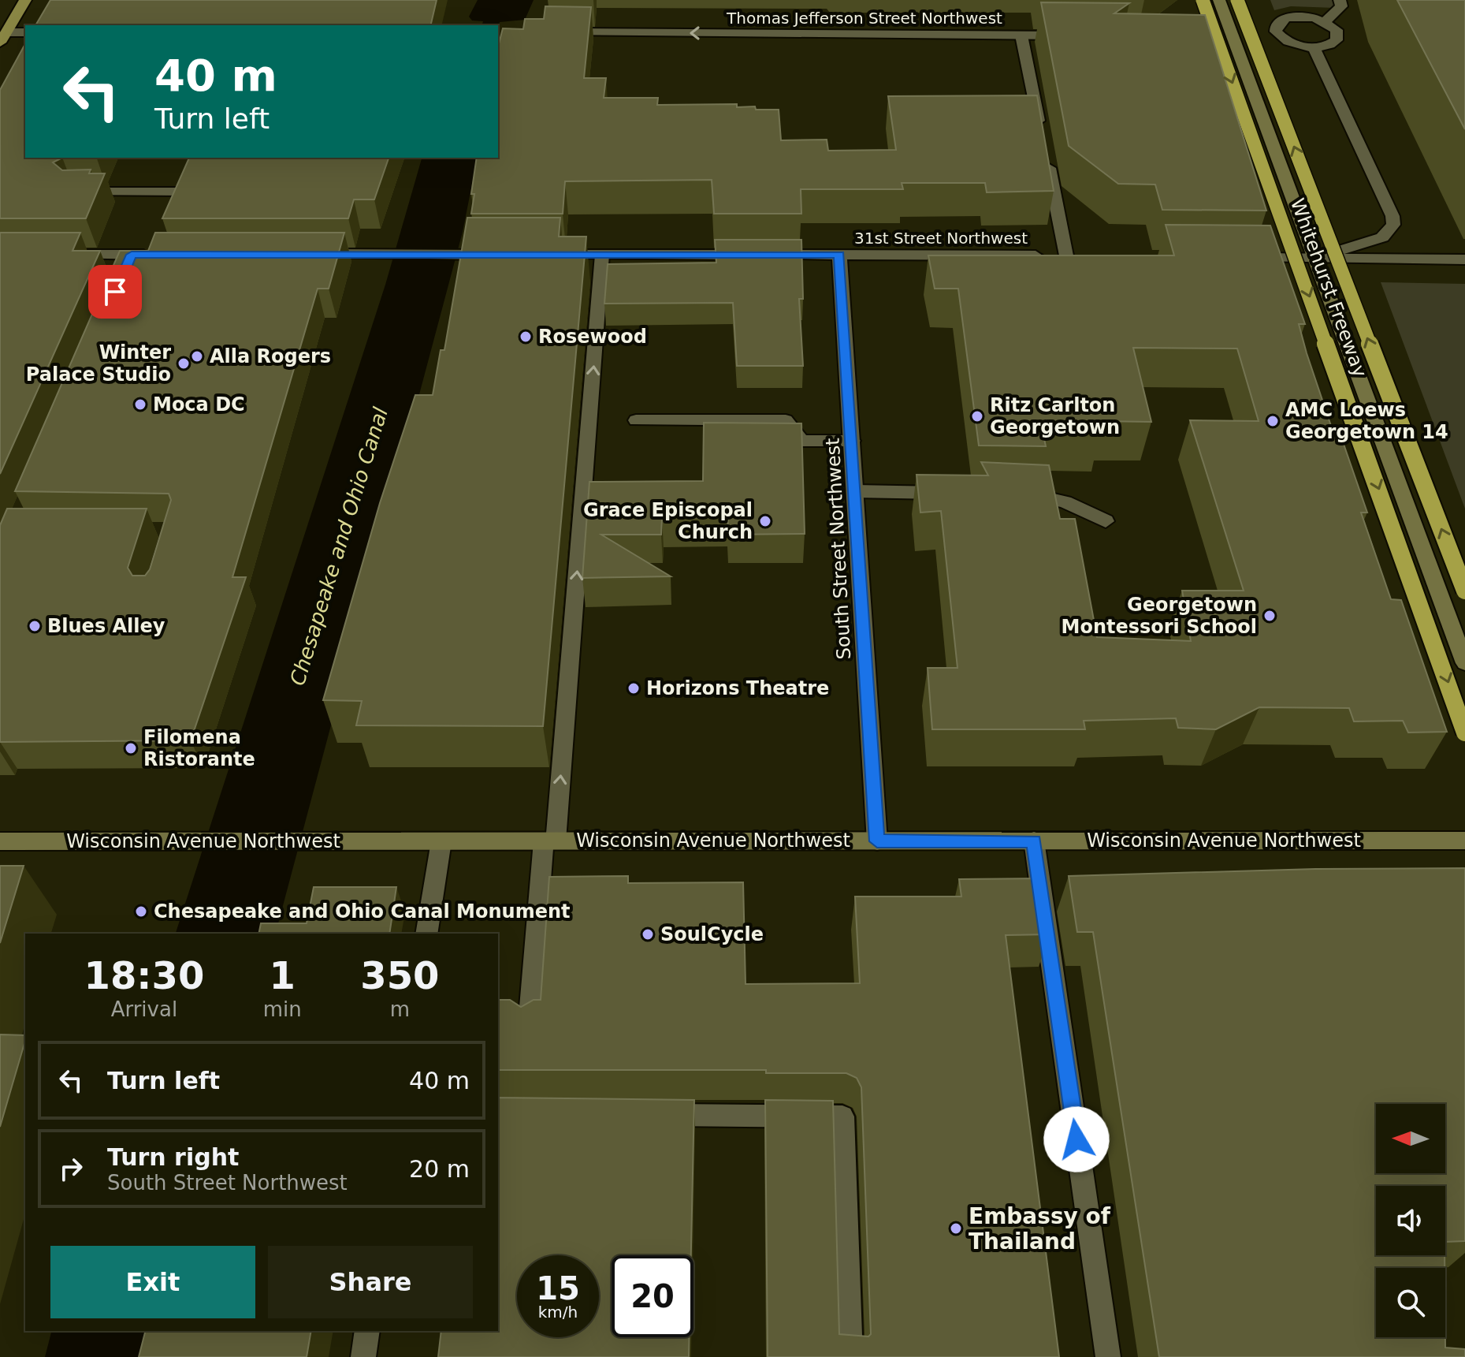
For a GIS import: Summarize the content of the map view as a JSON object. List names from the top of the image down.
{
  "streets": {
    "highway": ["Whitehurst Freeway"],
    "main road": ["Wisconsin Avenue Northwest"],
    "street": ["Thomas Jefferson Street Northwest", "31st Street Northwest", "South Street Northwest"]
  },
  "crossings": [
    ["31st Street Northwest", "South Street Northwest"],
    ["South Street Northwest", "Wisconsin Avenue Northwest"]
  ],
  "one_way": ["Thomas Jefferson Street Northwest"],
  "water": ["Chesapeake and Ohio Canal"],
  "places": [
    "Rosewood",
    "Alla Rogers",
    "Winter Palace Studio",
    "Moca DC",
    "Ritz Carlton Georgetown",
    "AMC Loews Georgetown 14",
    "Grace Episcopal Church",
    "Georgetown Montessori School",
    "Blues Alley",
    "Horizons Theatre",
    "Filomena Ristorante",
    "Chesapeake and Ohio Canal Monument",
    "SoulCycle",
    "Embassy of Thailand"
  ],
  "north": "left",
  "page": {
    "turn": ["40 m", "Turn left"],
    "eta": [
      "18:30",
      "Arrival",
      "1",
      "min",
      "350",
      "m"
    ],
    "list": [
      {
        "name": "Turn left",
        "value": "40 m"
      },
      {
        "name": "Turn right",
        "note": "South Street Northwest",
        "value": "20 m"
      }
    ],
    "buttons": ["Exit", "Share"],
    "speed": "15 km/h",
    "limit": "20"
  }
}
